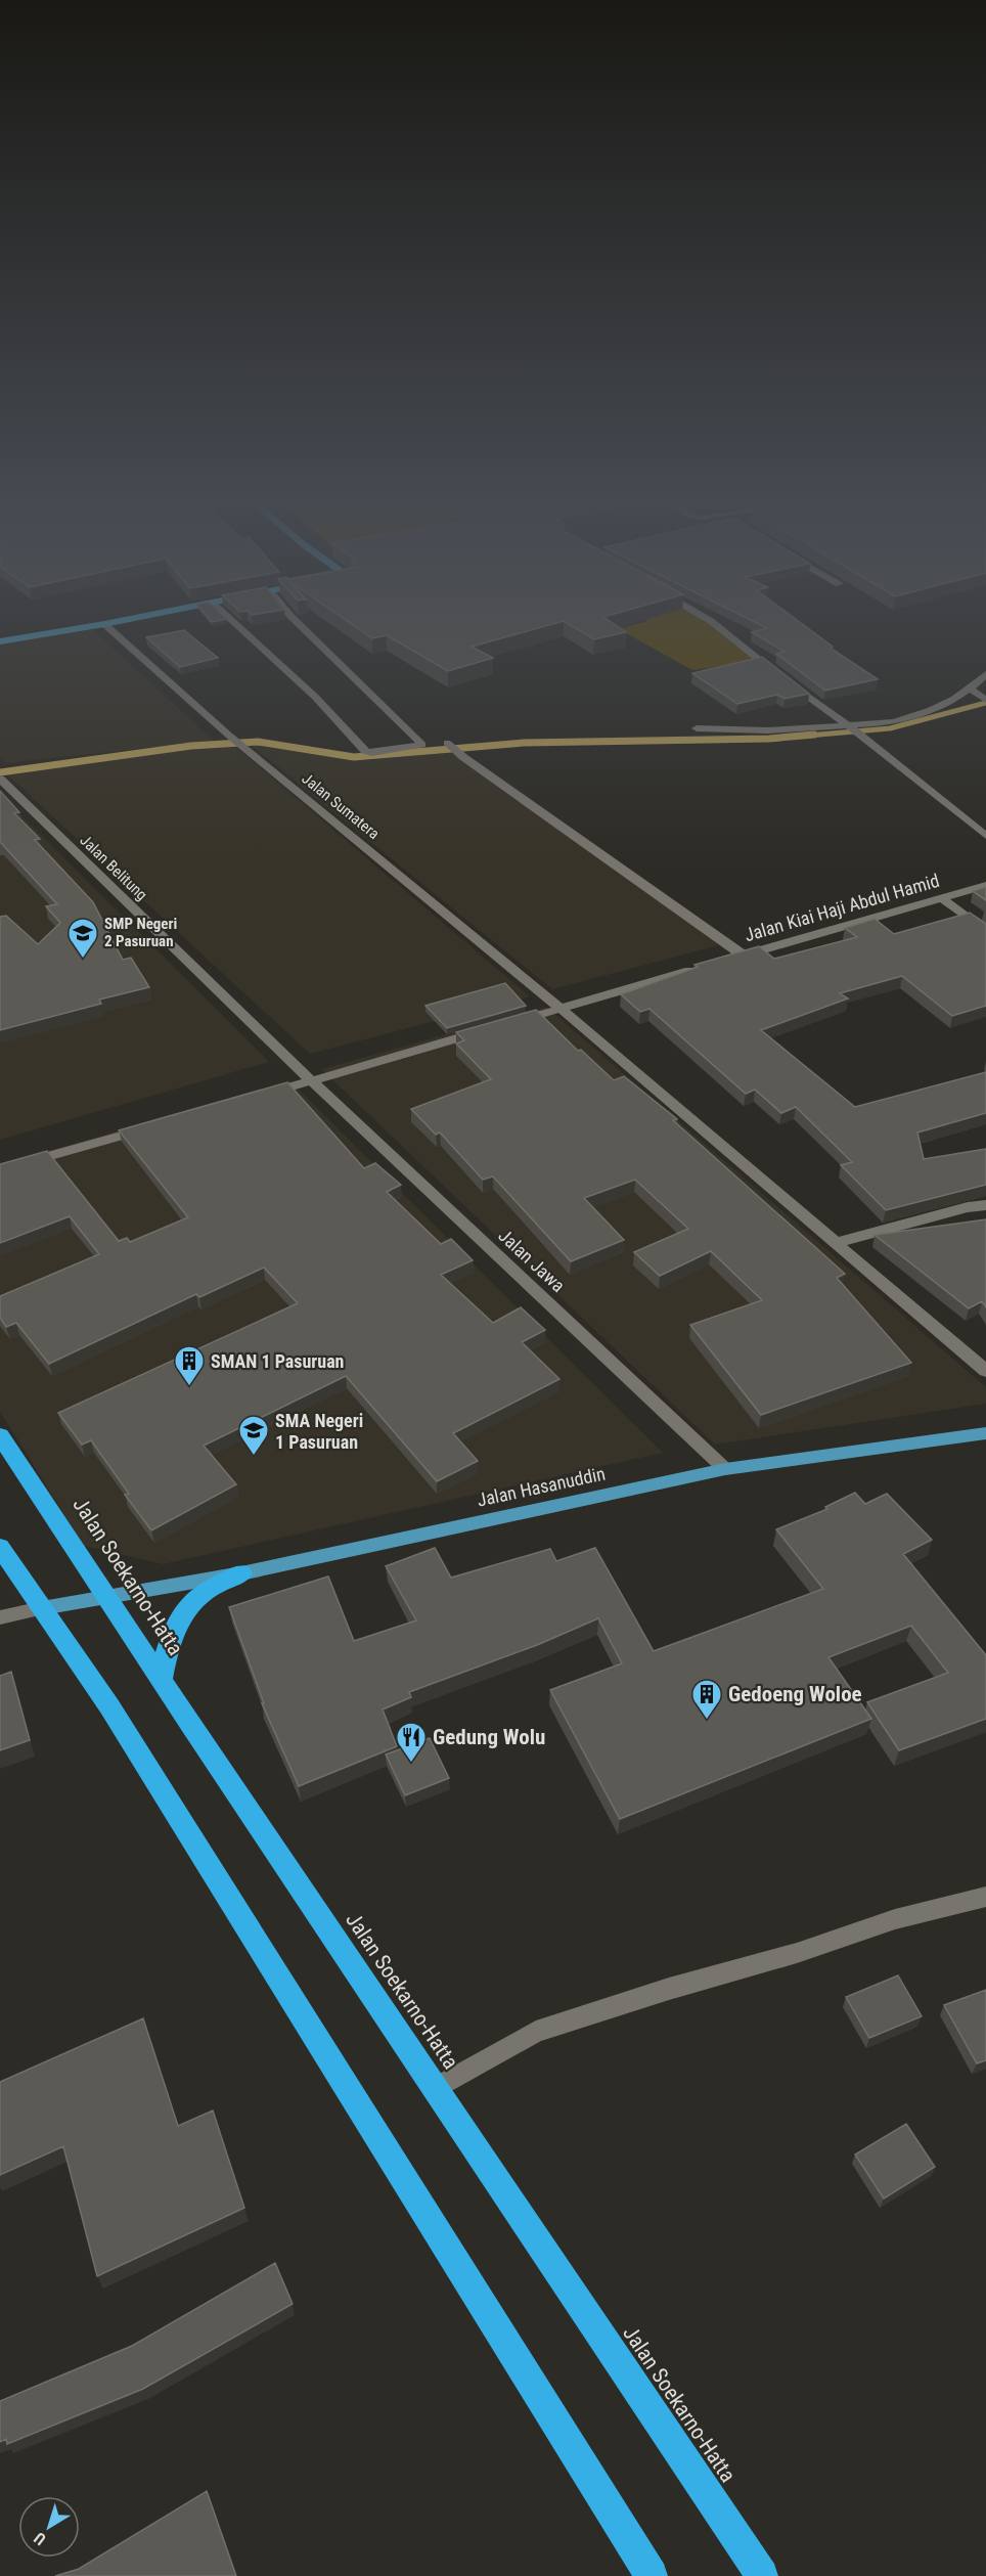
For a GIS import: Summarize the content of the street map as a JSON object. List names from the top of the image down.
{
  "streets": {
    "highway": ["Jalan Soekarno-Hatta"],
    "main road": ["Jalan Hasanuddin"],
    "street": [
      "Jalan Sumatera",
      "Jalan Belitung",
      "Jalan Kiai Haji Abdul Hamid",
      "Jalan Jawa"
    ]
  },
  "crossings": [
    ["Jalan Belitung", "Jalan Jawa"],
    ["Jalan Jawa", "Jalan Hasanuddin"],
    ["Jalan Hasanuddin", "Jalan Soekarno-Hatta"]
  ],
  "places": {
    "school or university": ["SMP Negeri 2 Pasuruan", "SMA Negeri 1 Pasuruan"],
    "building": ["SMAN 1 Pasuruan", "Gedoeng Woloe"],
    "restaurant": ["Gedung Wolu"]
  },
  "north": "bottom left"
}
